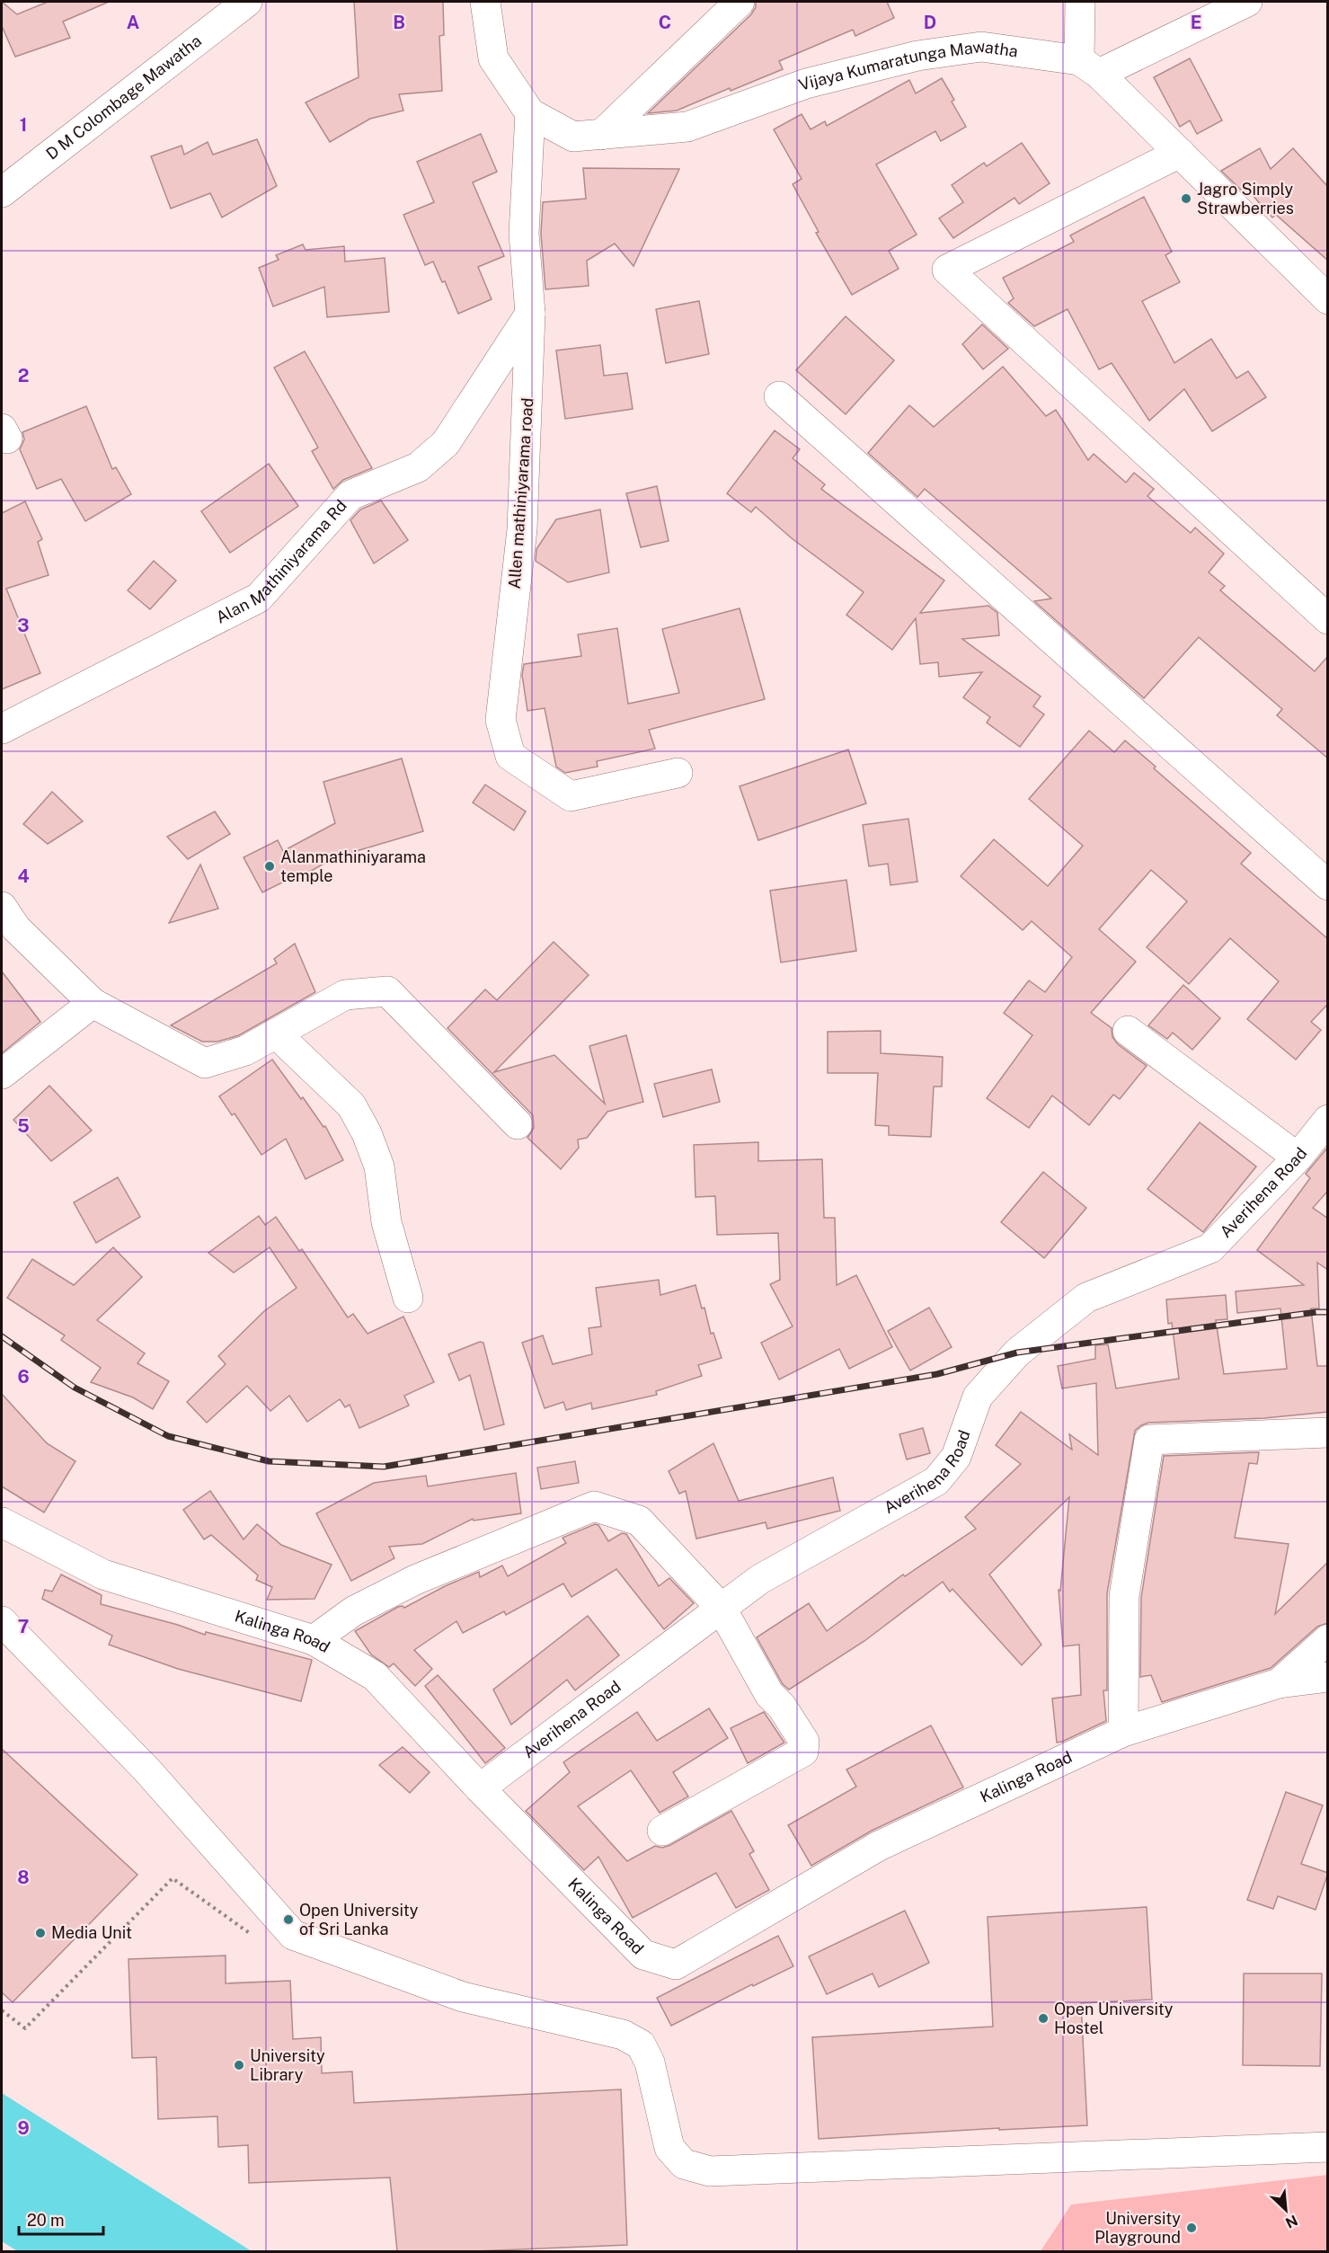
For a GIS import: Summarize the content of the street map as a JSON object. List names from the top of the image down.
{
  "streets": {
    "street": [
      "Vijaya Kumaratunga Mawatha",
      "D M Colombage Mawatha",
      "Allen mathiniyarama road",
      "Alan Mathiniyarama Rd",
      "Averihena Road",
      "Kalinga Road"
    ]
  },
  "crossings": [
    ["Vijaya Kumaratunga Mawatha", "Allen mathiniyarama road"],
    ["Allen mathiniyarama road", "Alan Mathiniyarama Rd"],
    ["Averihena Road", "Kalinga Road"]
  ],
  "places": [
    "Jagro Simply Strawberries",
    "Alanmathiniyarama temple",
    "Open University of Sri Lanka",
    "Media Unit",
    "Open University Hostel",
    "University Library",
    "University Playground"
  ],
  "scale_bar": "20 m",
  "north": "bottom right",
  "grid": {
    "columns": [
      "A",
      "B",
      "C",
      "D",
      "E"
    ],
    "rows": [
      "1",
      "2",
      "3",
      "4",
      "5",
      "6",
      "7",
      "8",
      "9"
    ]
  }
}
